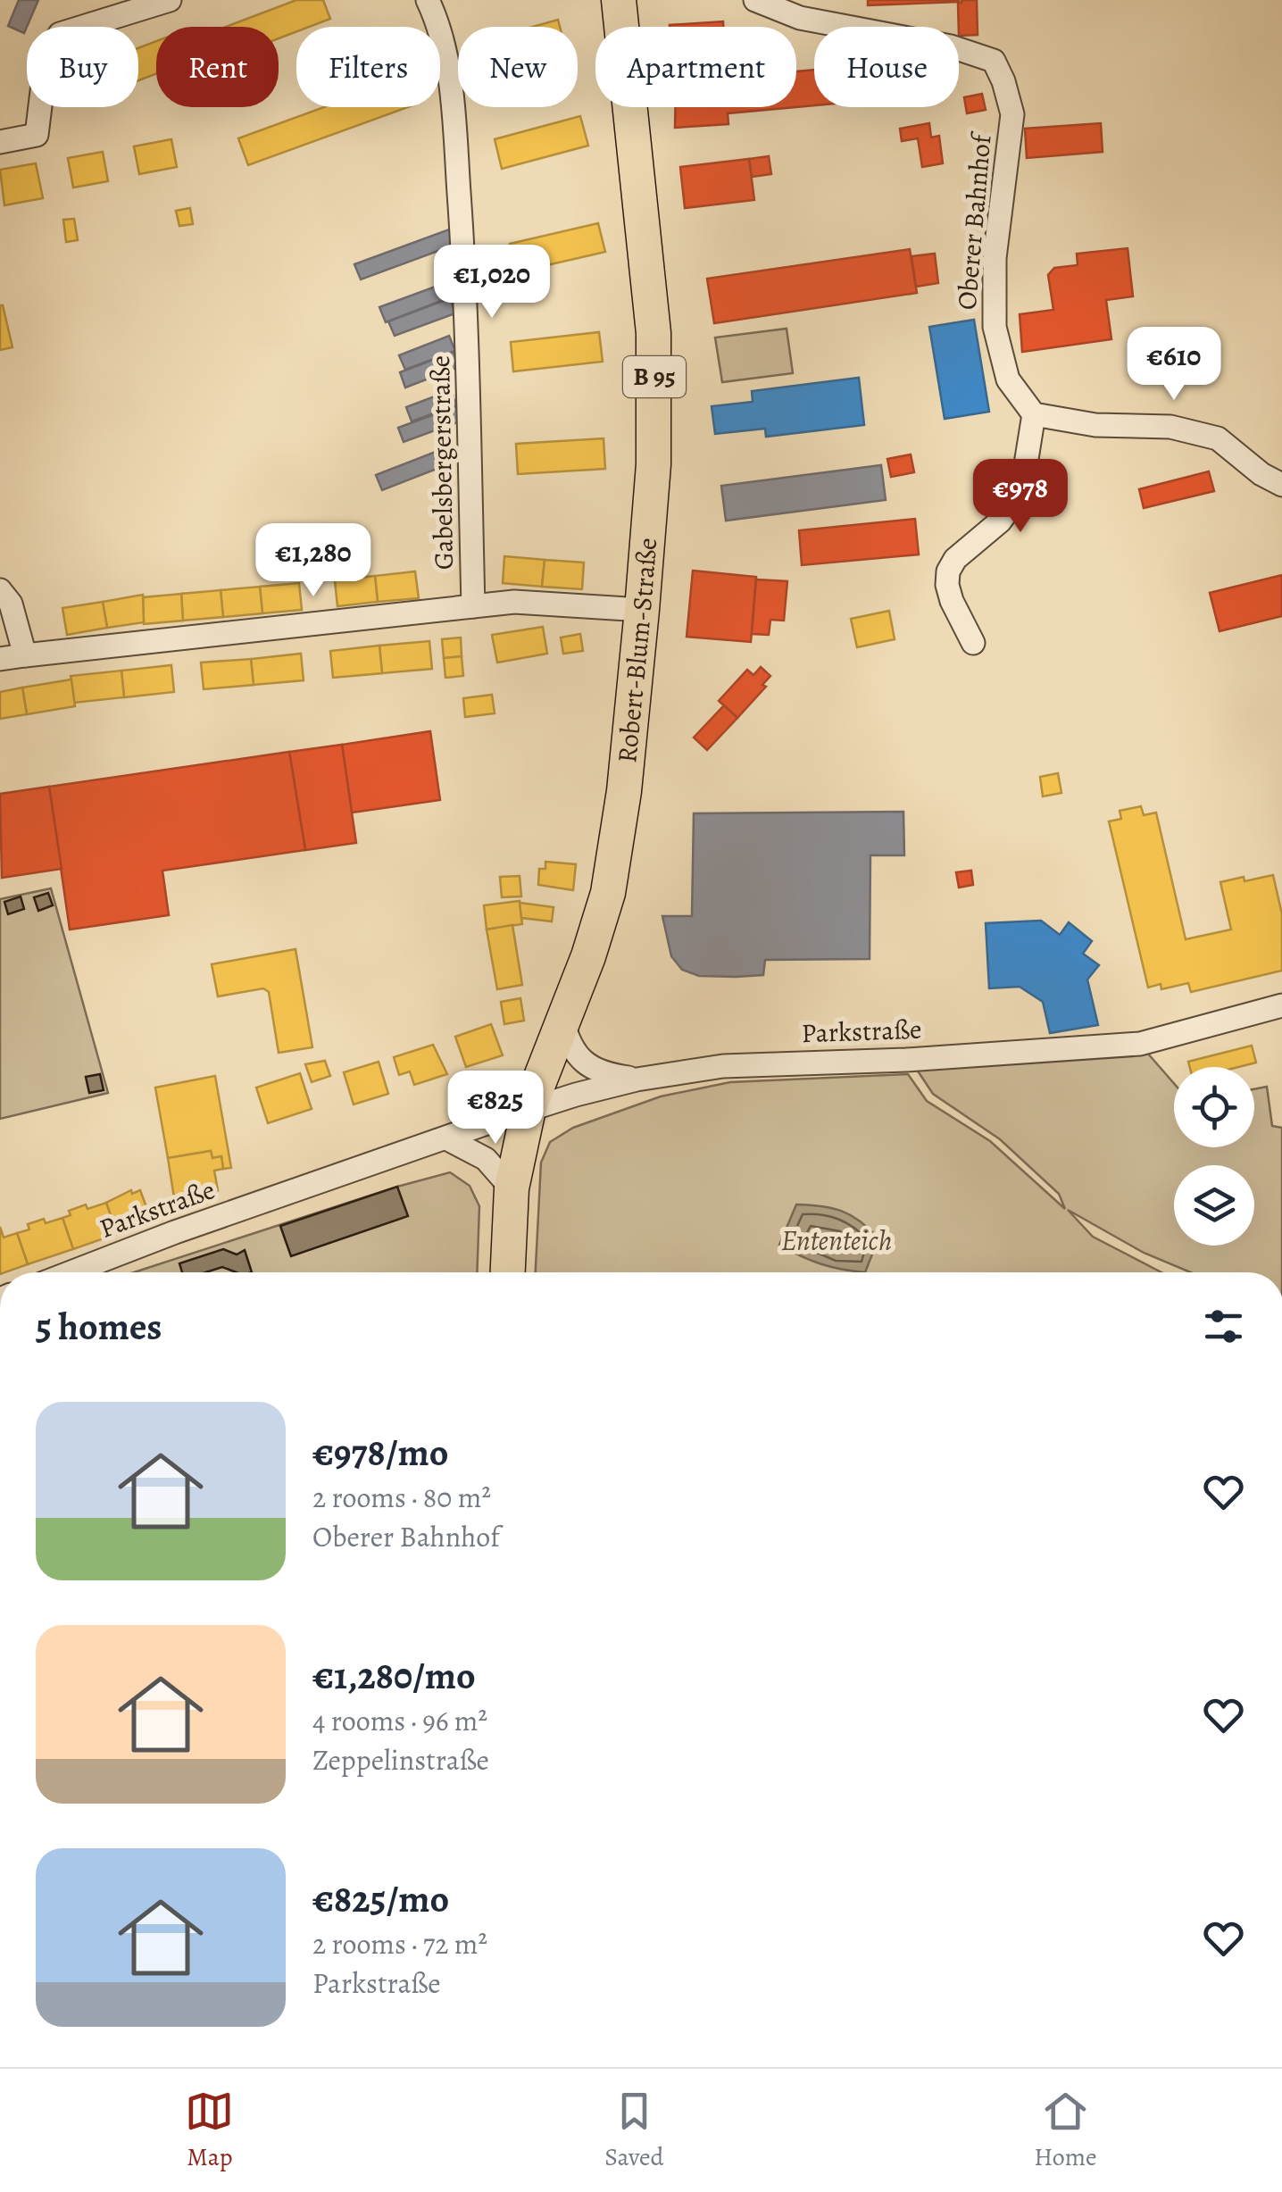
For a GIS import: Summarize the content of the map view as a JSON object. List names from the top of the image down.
{
  "streets": {
    "main road": ["B 95", "Robert-Blum-Straße"],
    "street": ["Oberer Bahnhof", "Gabelsbergerstraße", "Parkstraße"]
  },
  "crossings": [
    ["Robert-Blum-Straße", "Parkstraße"]
  ],
  "water": ["Ententeich"],
  "page": {
    "chip": [
      "Buy",
      "Rent",
      "Filters",
      "New",
      "Apartment",
      "House"
    ],
    "price": [
      "€1,020",
      "€610",
      "€978",
      "€1,280",
      "€825"
    ],
    "heading": "5 homes",
    "list": [
      {
        "name": "€978/mo",
        "note": "2 rooms · 80 m² · Oberer Bahnhof"
      },
      {
        "name": "€1,280/mo",
        "note": "4 rooms · 96 m² · Zeppelinstraße"
      },
      {
        "name": "€825/mo",
        "note": "2 rooms · 72 m² · Parkstraße"
      }
    ],
    "tabs": ["Map", "Saved", "Home"]
  }
}
